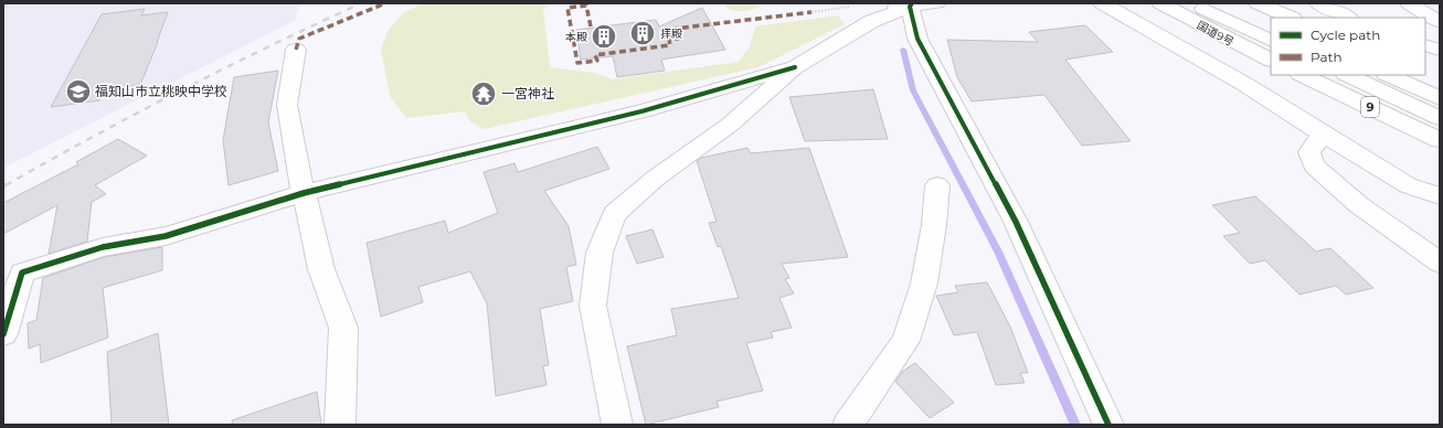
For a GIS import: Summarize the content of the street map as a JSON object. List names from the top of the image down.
{
  "streets": {
    "main road": ["国道9号", "9"]
  },
  "places": {
    "building": ["拝殿", "本殿"],
    "school or university": ["福知山市立桃映中学校"],
    "temple": ["一宮神社"]
  },
  "legend": ["Cycle path", "Path"]
}
